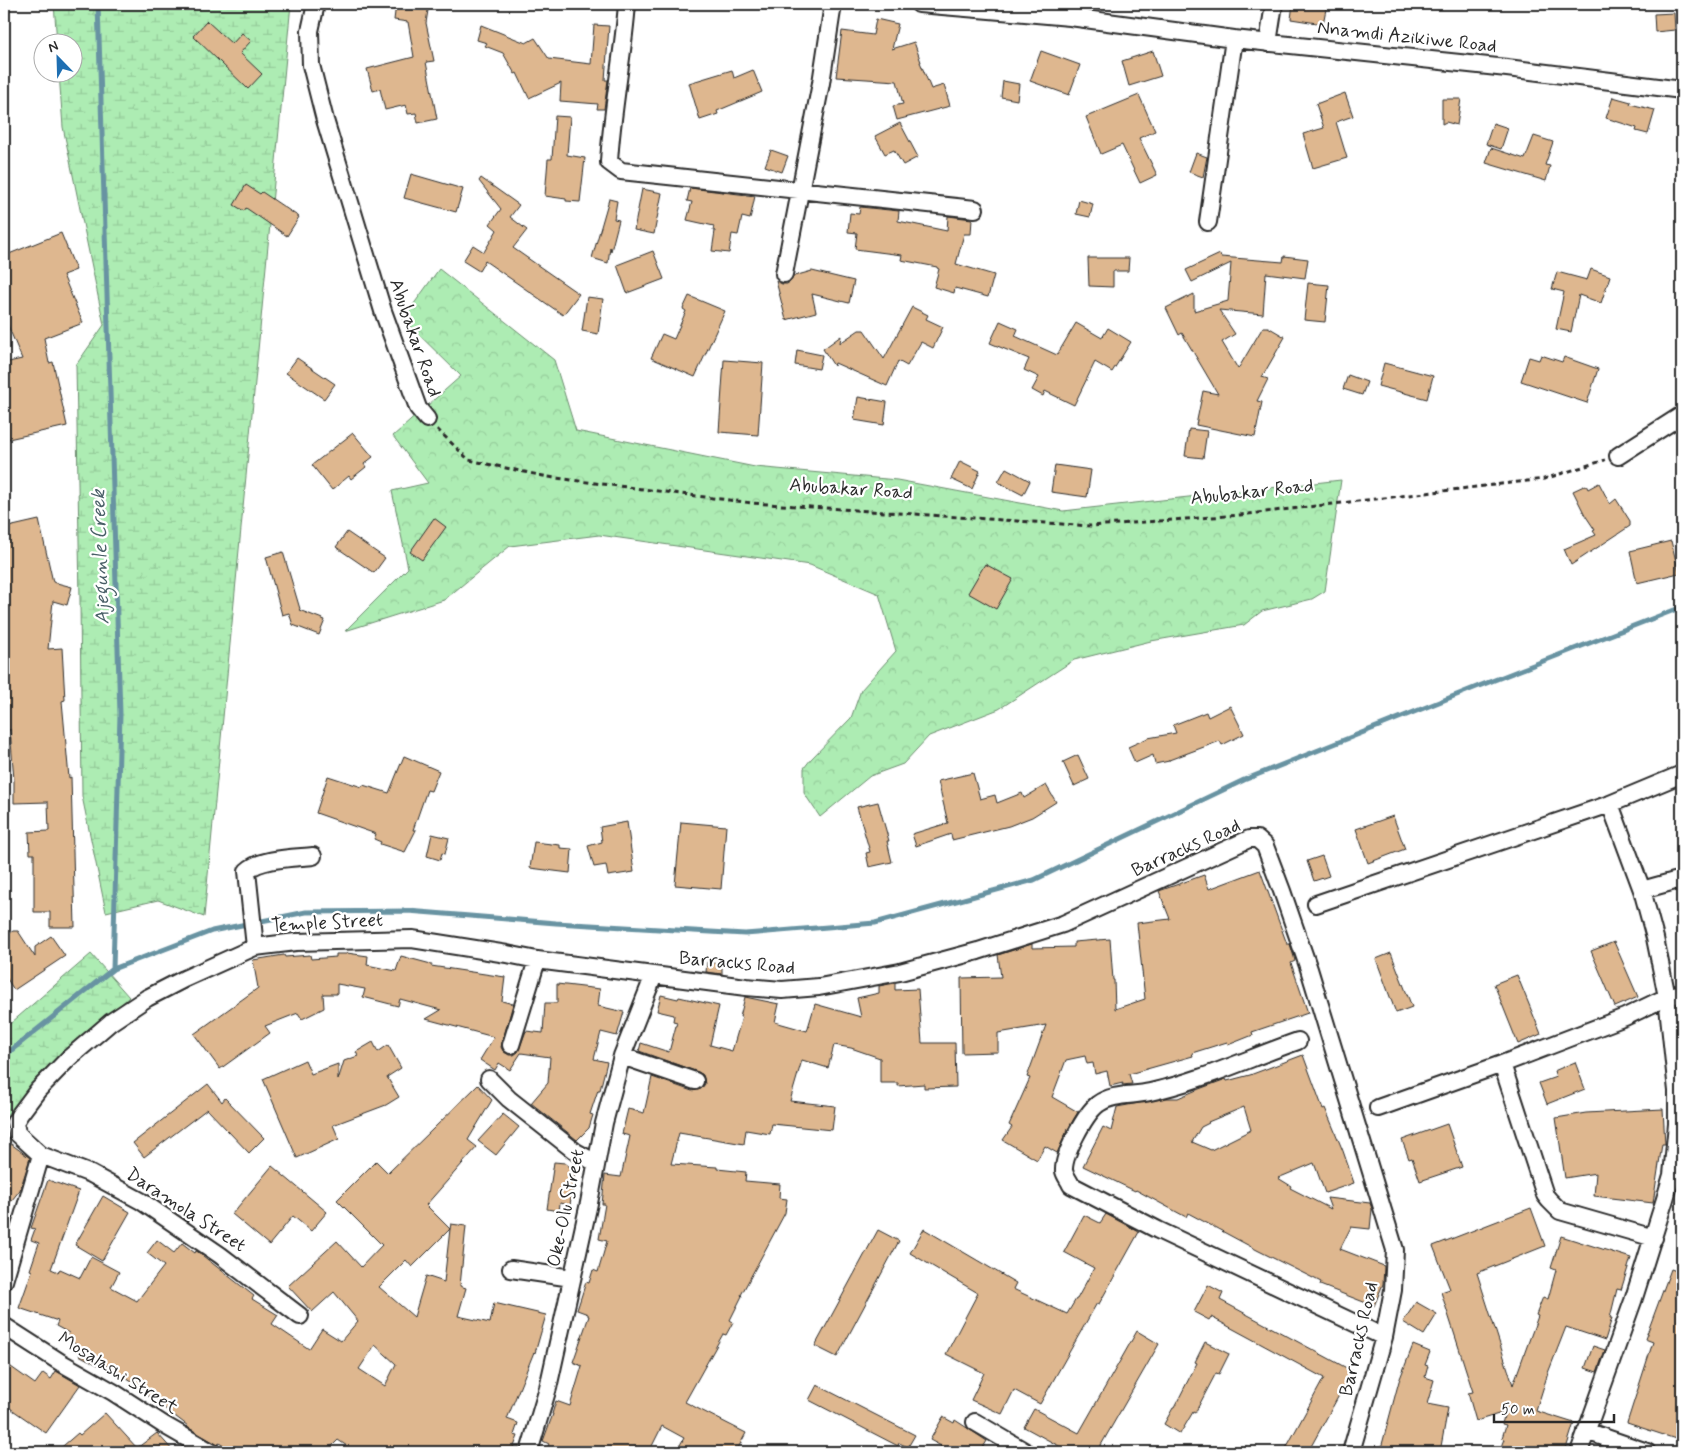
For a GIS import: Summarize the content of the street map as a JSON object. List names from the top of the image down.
{
  "streets": {
    "street": [
      "Nnamdi Azikiwe Road",
      "Abubakar Road",
      "Barracks Road",
      "Temple Street",
      "Oke-Olu Street",
      "Daramola Street",
      "Mosalashi Street"
    ]
  },
  "crossings": [
    ["Barracks Road", "Temple Street"],
    ["Barracks Road", "Oke-Olu Street"],
    ["Temple Street", "Oke-Olu Street"],
    ["Temple Street", "Daramola Street"]
  ],
  "water": ["Ajegunle Creek"],
  "scale_bar": "50 m",
  "north": "top left"
}
